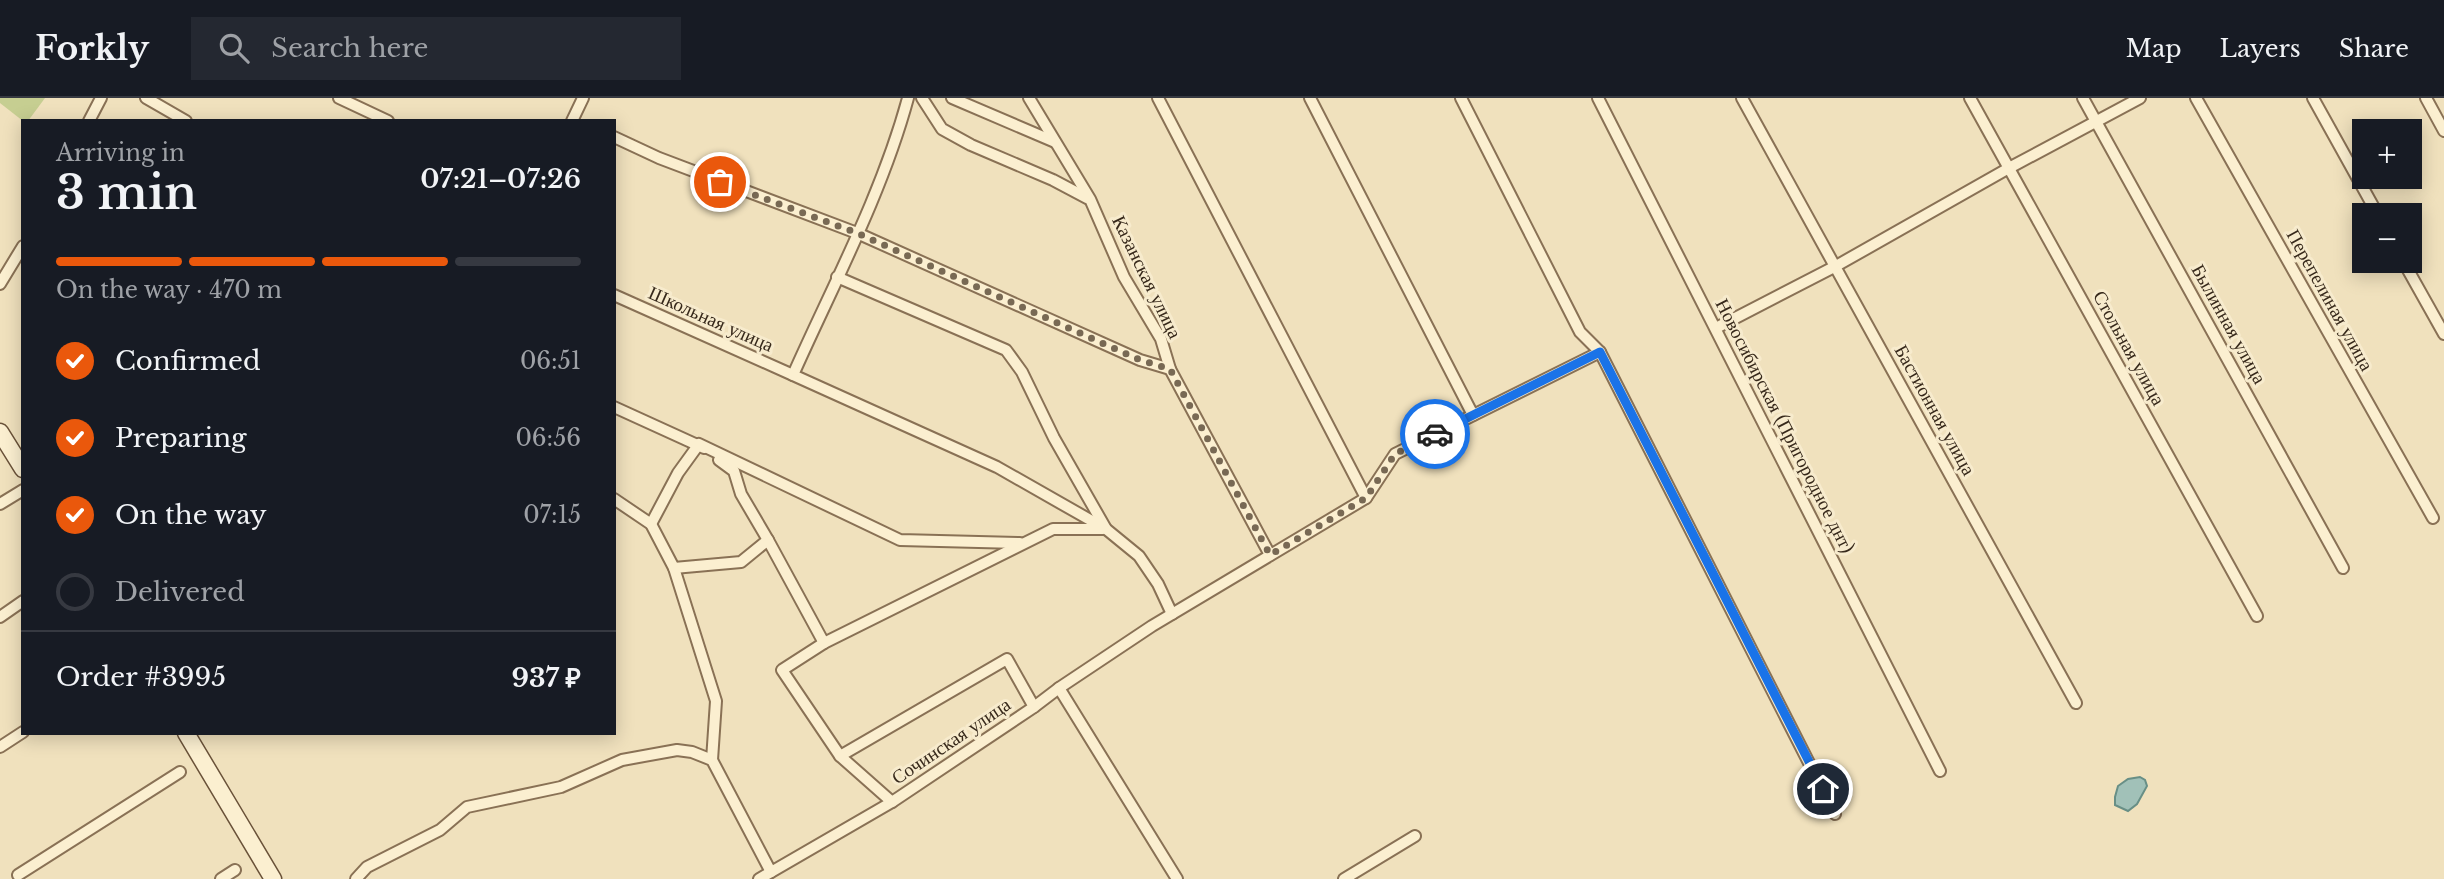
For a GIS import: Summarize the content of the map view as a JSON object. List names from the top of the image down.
{
  "streets": {
    "street": [
      "Казанская улица",
      "Перепелиная улица",
      "Школьная улица",
      "Былинная улица",
      "Стольная улица",
      "Бастионная улица",
      "Новосибирская (Пригородное днт)",
      "Сочинская улица"
    ]
  },
  "page": {
    "header": "Forkly",
    "search": "Search here",
    "nav": ["Map", "Layers", "Share"],
    "map_buttons": ["+", "−"],
    "heading": ["3 min", "Arriving in", "07:21–07:26"],
    "panel": ["Order #3995", "937 ₽"],
    "bar": "On the way · 470 m",
    "list": [
      ["Confirmed", "06:51"],
      ["Preparing", "06:56"],
      ["On the way", "07:15"],
      "Delivered"
    ]
  }
}
